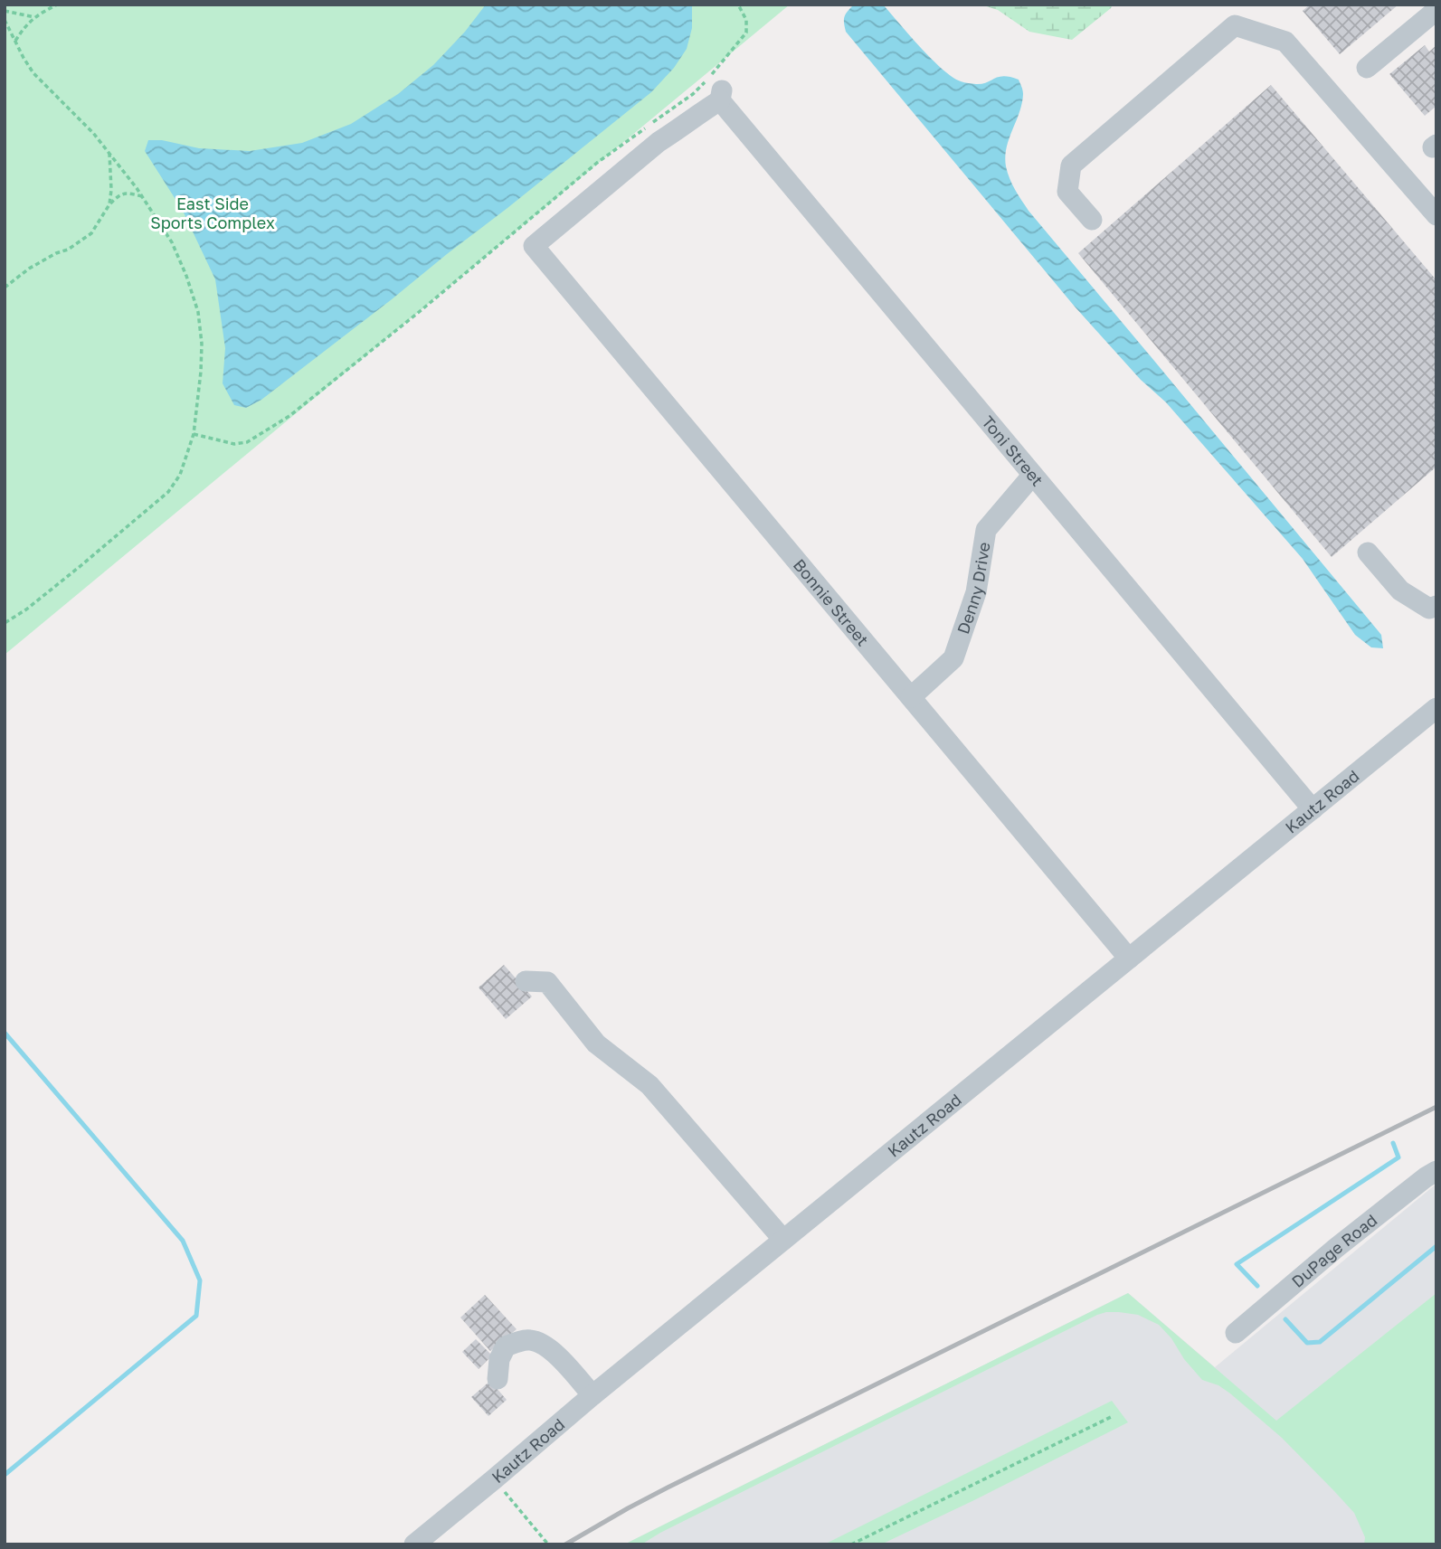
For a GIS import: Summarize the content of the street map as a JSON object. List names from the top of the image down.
{
  "streets": {
    "street": [
      "Toni Street",
      "Denny Drive",
      "Bonnie Street",
      "Kautz Road",
      "DuPage Road"
    ]
  },
  "crossings": [
    ["Toni Street", "Denny Drive"],
    ["Toni Street", "Bonnie Street"],
    ["Toni Street", "Kautz Road"],
    ["Denny Drive", "Bonnie Street"],
    ["Bonnie Street", "Kautz Road"]
  ],
  "parks": ["East Side Sports Complex"]
}
